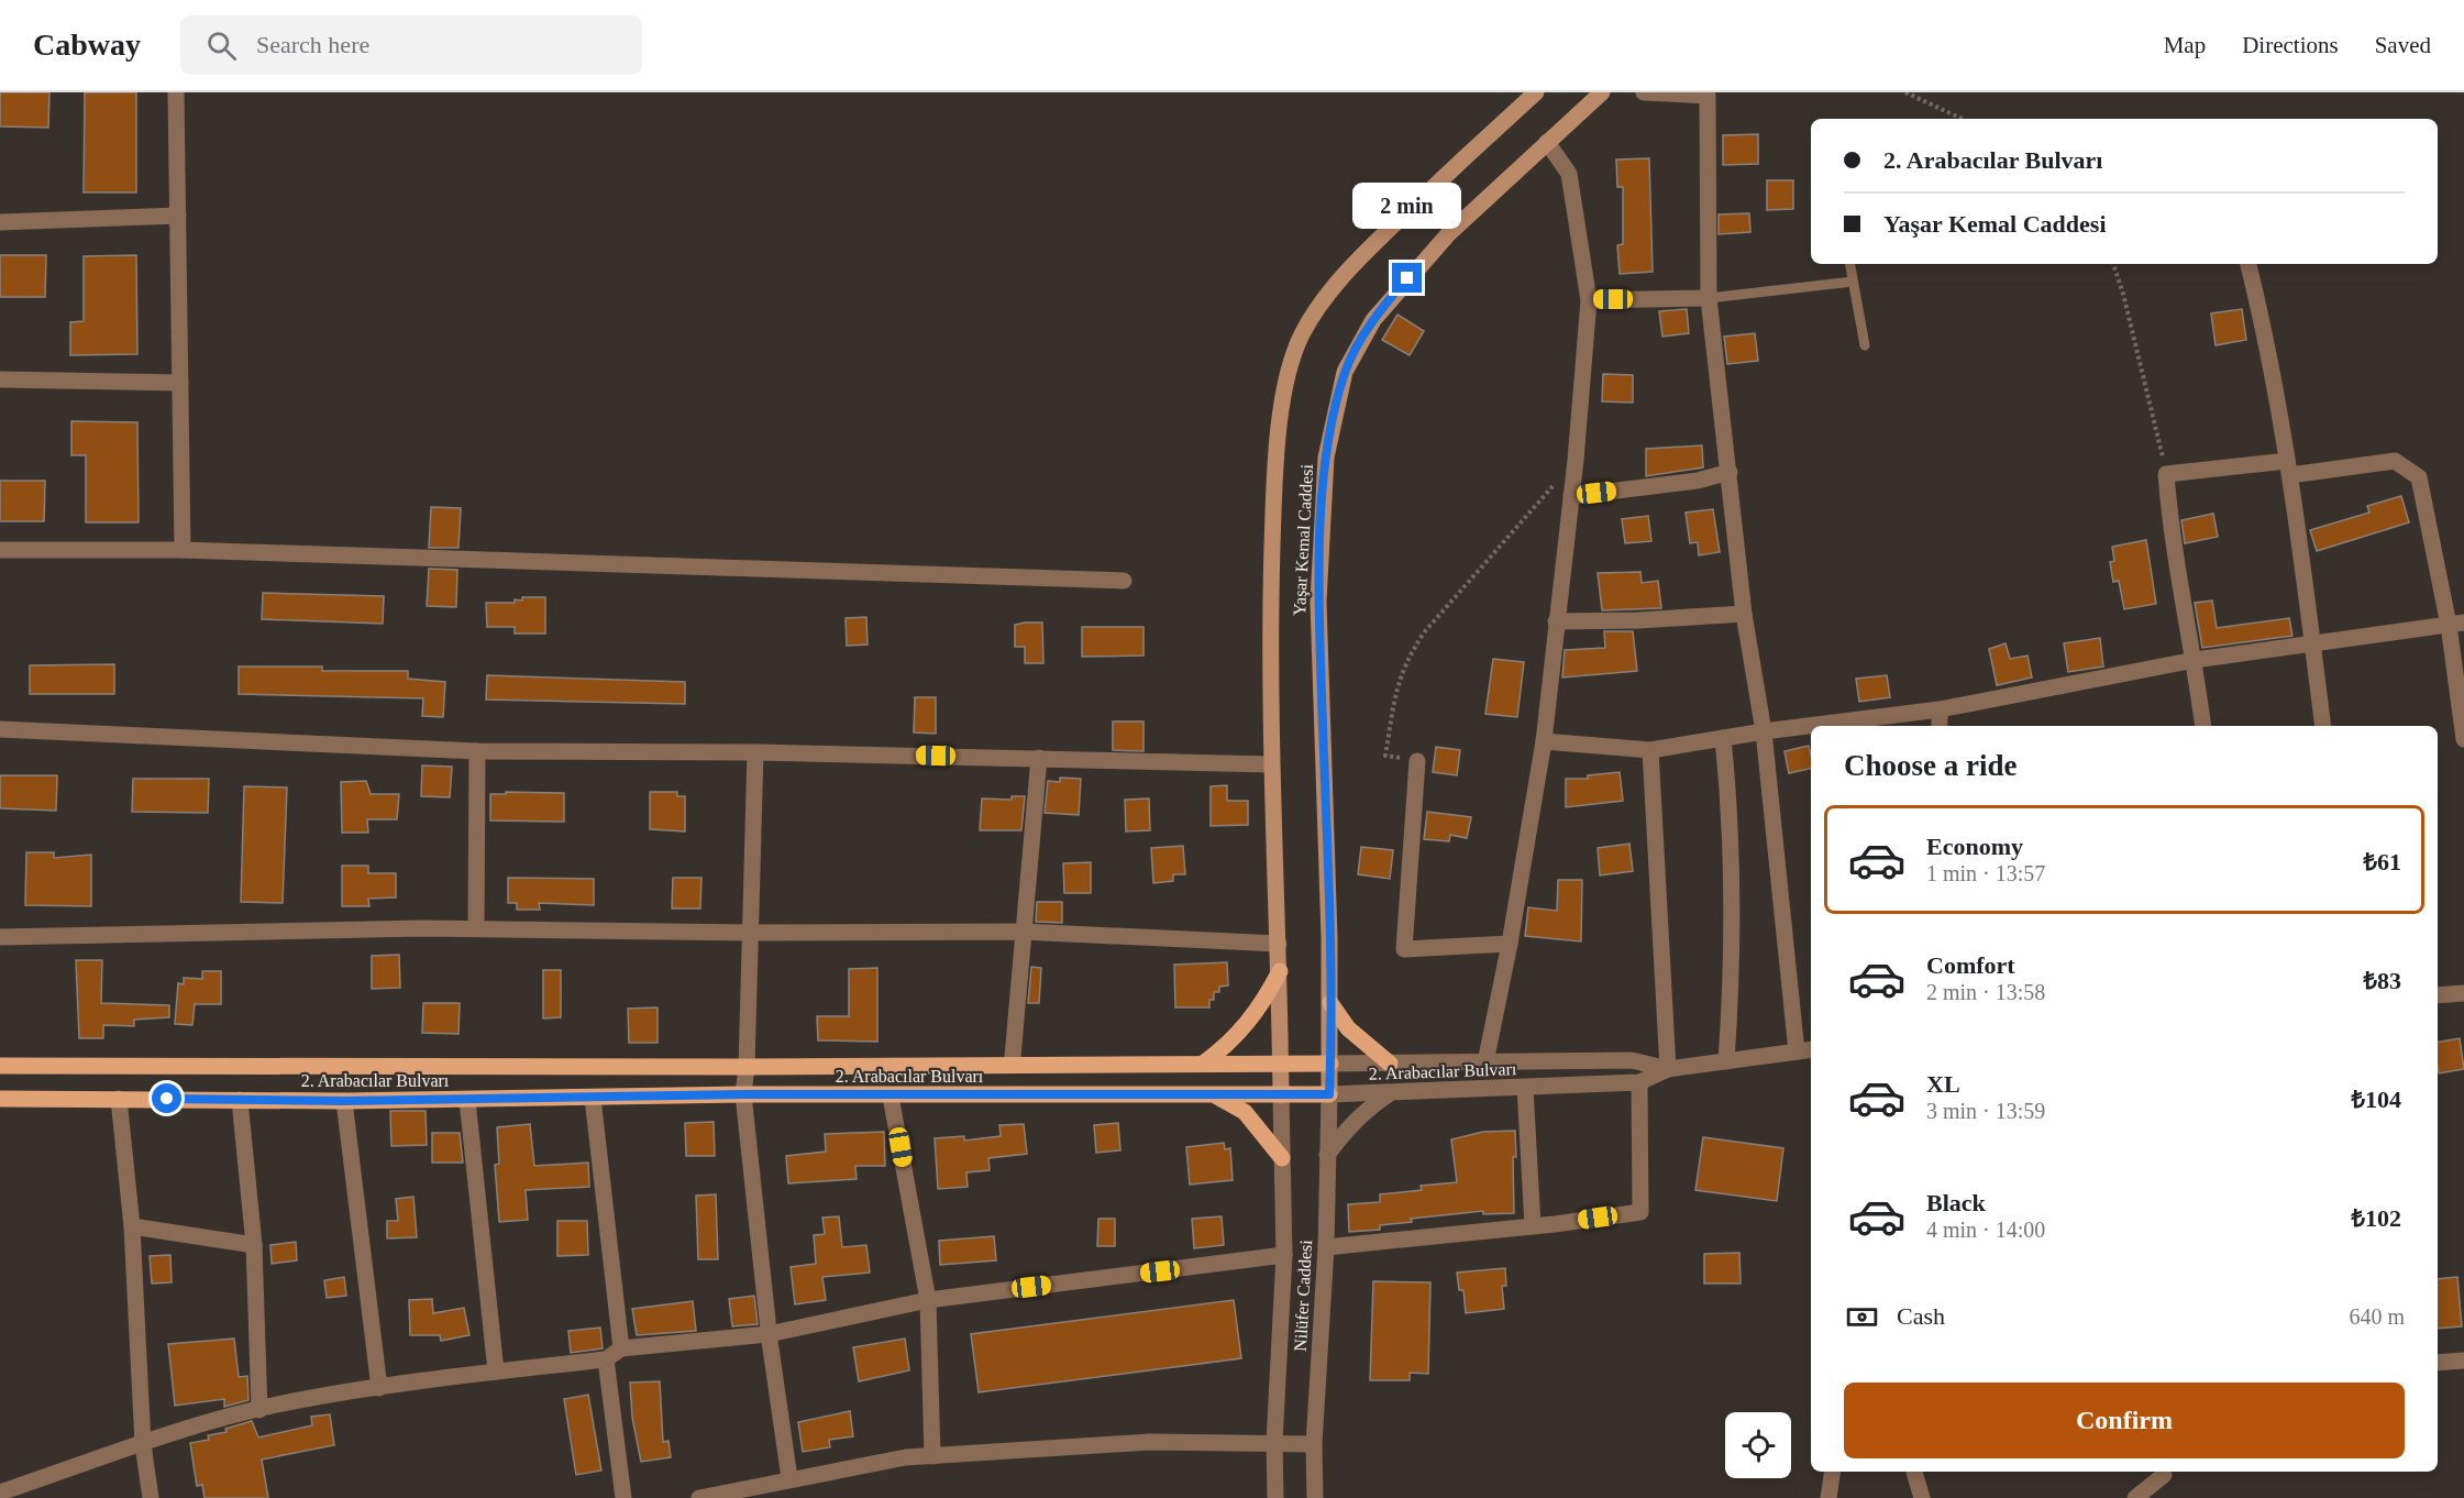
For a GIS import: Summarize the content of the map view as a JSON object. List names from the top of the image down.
{
  "streets": {
    "main road": ["Yaşar Kemal Caddesi", "2. Arabacılar Bulvarı"],
    "street": ["Nilüfer Caddesi"]
  },
  "crossings": [
    ["Yaşar Kemal Caddesi", "2. Arabacılar Bulvarı"],
    ["Yaşar Kemal Caddesi", "Nilüfer Caddesi"],
    ["2. Arabacılar Bulvarı", "Nilüfer Caddesi"]
  ],
  "page": {
    "header": "Cabway",
    "search": "Search here",
    "nav": ["Map", "Directions", "Saved"],
    "banner": ["2. Arabacılar Bulvarı", "Yaşar Kemal Caddesi"],
    "bubble": "2 min",
    "heading": "Choose a ride",
    "list": [
      {
        "name": "Economy",
        "note": "1 min · 13:57",
        "value": "₺61"
      },
      {
        "name": "Comfort",
        "note": "2 min · 13:58",
        "value": "₺83"
      },
      {
        "name": "XL",
        "note": "3 min · 13:59",
        "value": "₺104"
      },
      {
        "name": "Black",
        "note": "4 min · 14:00",
        "value": "₺102"
      }
    ],
    "pay": ["Cash", "640 m"],
    "buttons": "Confirm"
  }
}
